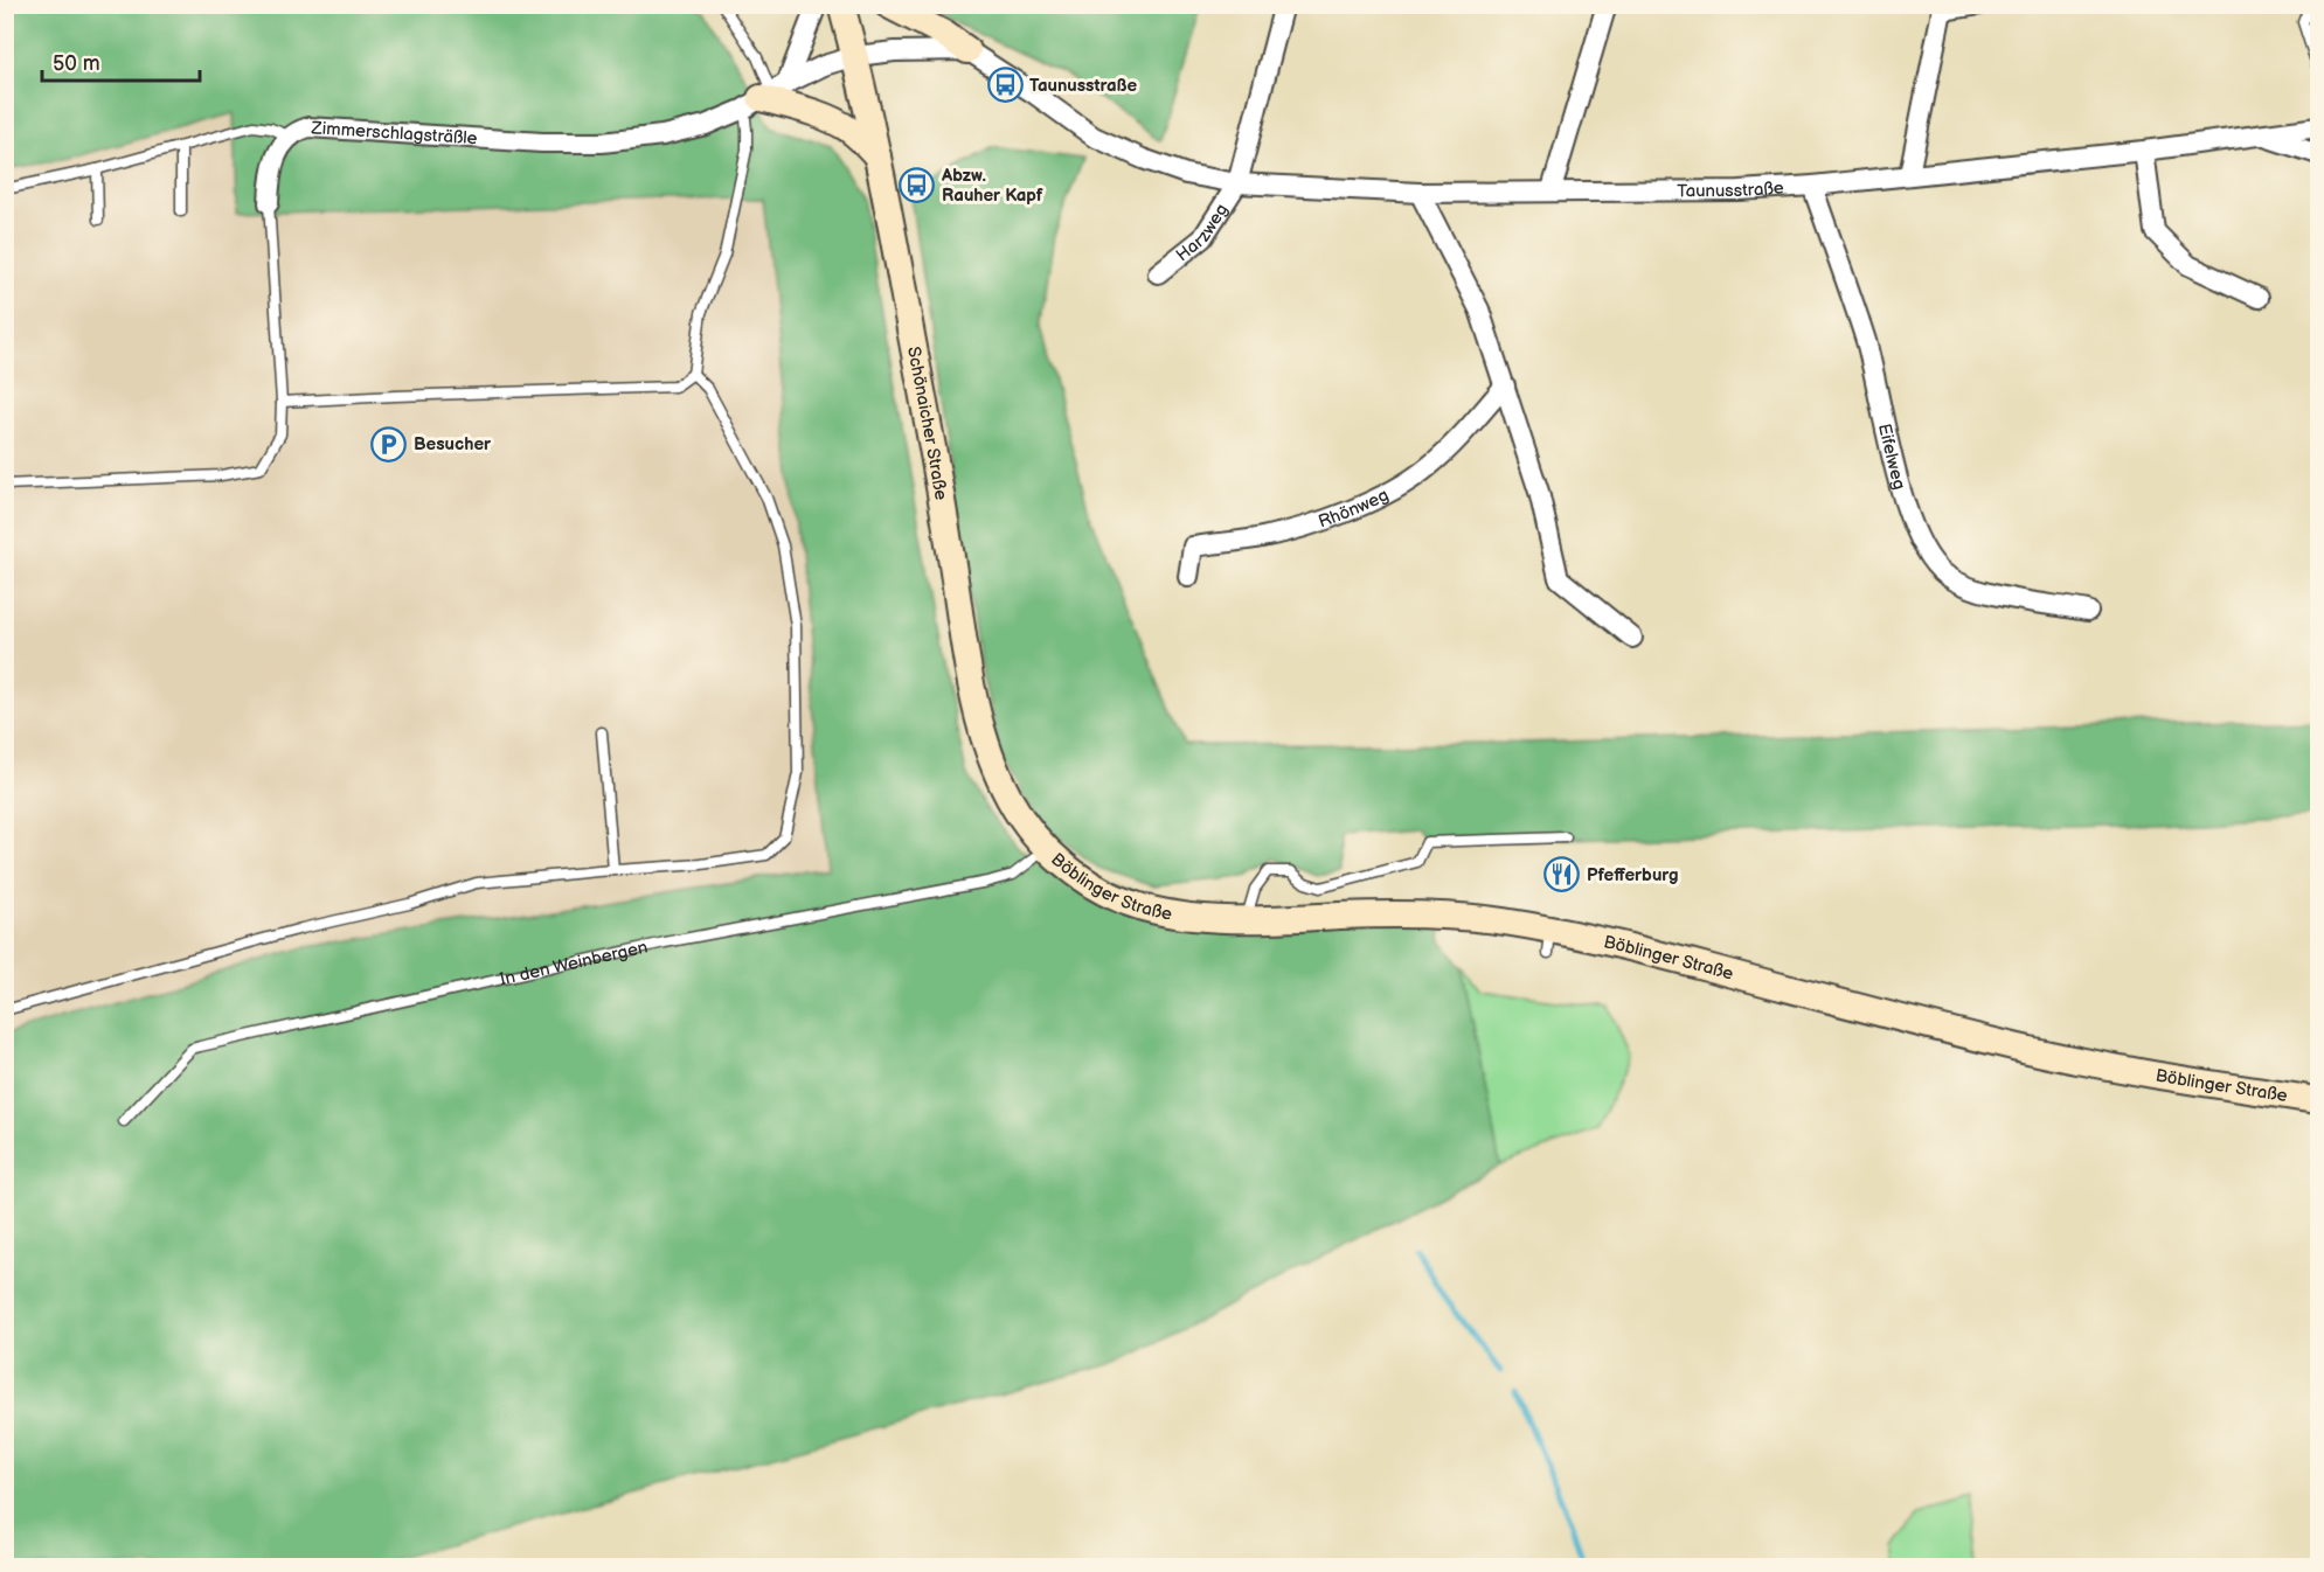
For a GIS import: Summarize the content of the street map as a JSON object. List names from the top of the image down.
{
  "streets": {
    "main road": ["Schönaicher Straße", "Böblinger Straße"],
    "street": [
      "Zimmerschlagsträßle",
      "Taunusstraße",
      "Harzweg",
      "Eifelweg",
      "Rhönweg"
    ],
    "lane": ["In den Weinbergen"]
  },
  "crossings": [
    ["Zimmerschlagsträßle", "Schönaicher Straße"],
    ["Taunusstraße", "Harzweg"],
    ["Taunusstraße", "Eifelweg"],
    ["Schönaicher Straße", "Böblinger Straße"],
    ["Schönaicher Straße", "In den Weinbergen"],
    ["Böblinger Straße", "In den Weinbergen"]
  ],
  "places": {
    "bus stop": ["Taunusstraße", "Abzw. Rauher Kapf"],
    "parking": ["Besucher"],
    "restaurant": ["Pfefferburg"]
  },
  "scale_bar": "50 m"
}
